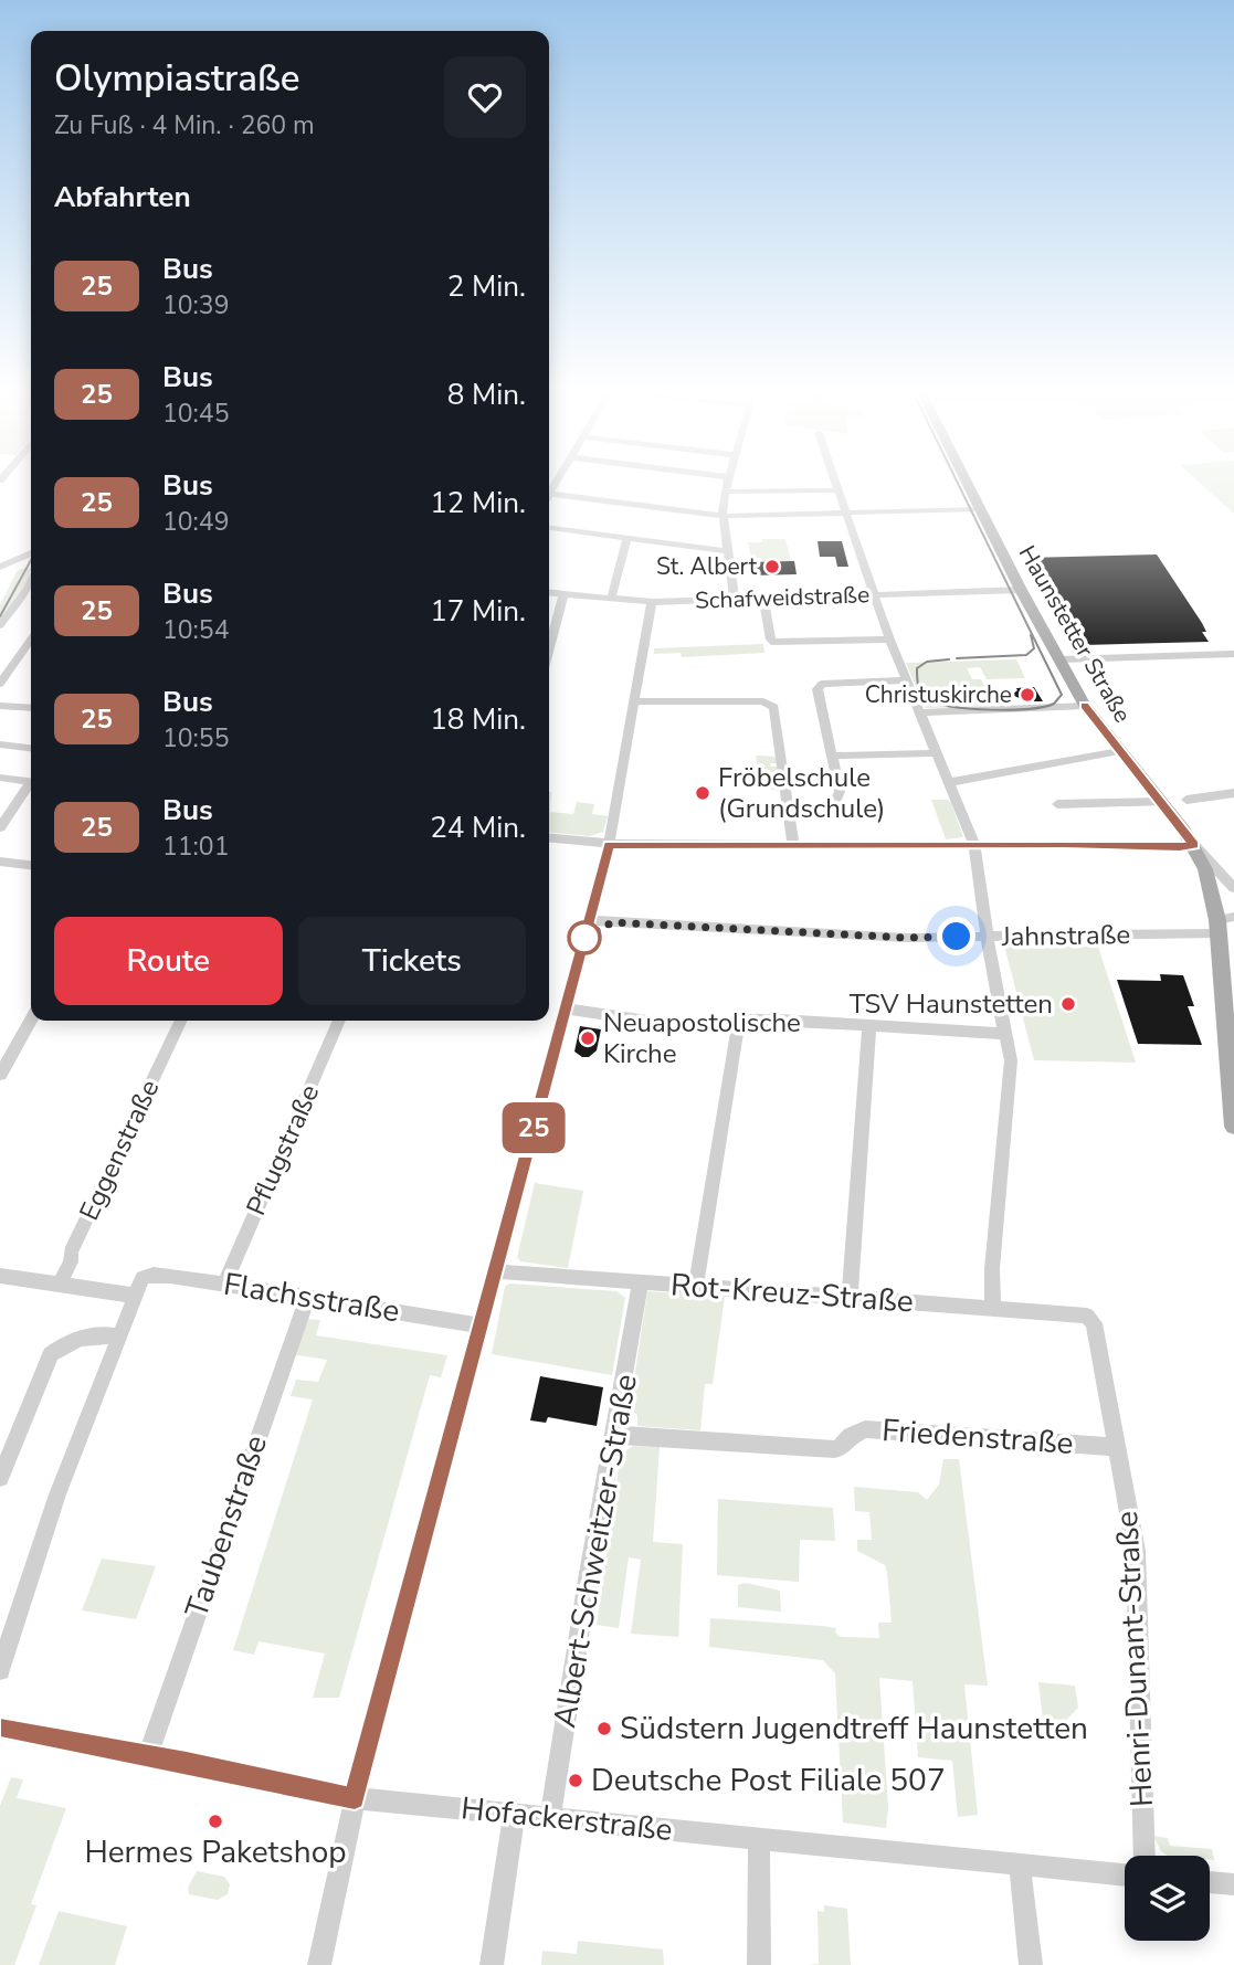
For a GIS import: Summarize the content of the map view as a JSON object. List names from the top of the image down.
{
  "streets": {
    "main road": ["Haunstetter Straße"],
    "street": [
      "Schafweidstraße",
      "Jahnstraße",
      "Eggenstraße",
      "Pflugstraße",
      "Rot-Kreuz-Straße",
      "Flachsstraße",
      "Friedenstraße",
      "Taubenstraße",
      "Albert-Schweitzer-Straße",
      "Henri-Dunant-Straße",
      "Hofackerstraße"
    ]
  },
  "crossings": [
    ["Schafweidstraße", "Haunstetter Straße"],
    ["Pflugstraße", "Flachsstraße"],
    ["Rot-Kreuz-Straße", "Albert-Schweitzer-Straße"],
    ["Rot-Kreuz-Straße", "Henri-Dunant-Straße"],
    ["Flachsstraße", "Taubenstraße"],
    ["Friedenstraße", "Albert-Schweitzer-Straße"],
    ["Friedenstraße", "Henri-Dunant-Straße"],
    ["Taubenstraße", "Hofackerstraße"],
    ["Albert-Schweitzer-Straße", "Hofackerstraße"]
  ],
  "places": [
    "St. Albert",
    "Christuskirche",
    "Fröbelschule (Grundschule)",
    "TSV Haunstetten",
    "Neuapostolische Kirche",
    "Südstern Jugendtreff Haunstetten",
    "Deutsche Post Filiale 507",
    "Hermes Paketshop"
  ],
  "lines": ["bus line 25"],
  "page": {
    "on_map": "25",
    "heading": [
      ["Olympiastraße", "Zu Fuß · 4 Min. · 260 m"],
      "Abfahrten"
    ],
    "list": [
      {
        "mark": "25",
        "name": "Bus",
        "note": "10:39",
        "value": "2 Min."
      },
      {
        "mark": "25",
        "name": "Bus",
        "note": "10:45",
        "value": "8 Min."
      },
      {
        "mark": "25",
        "name": "Bus",
        "note": "10:49",
        "value": "12 Min."
      },
      {
        "mark": "25",
        "name": "Bus",
        "note": "10:54",
        "value": "17 Min."
      },
      {
        "mark": "25",
        "name": "Bus",
        "note": "10:55",
        "value": "18 Min."
      },
      {
        "mark": "25",
        "name": "Bus",
        "note": "11:01",
        "value": "24 Min."
      }
    ],
    "buttons": ["Route", "Tickets"]
  }
}
